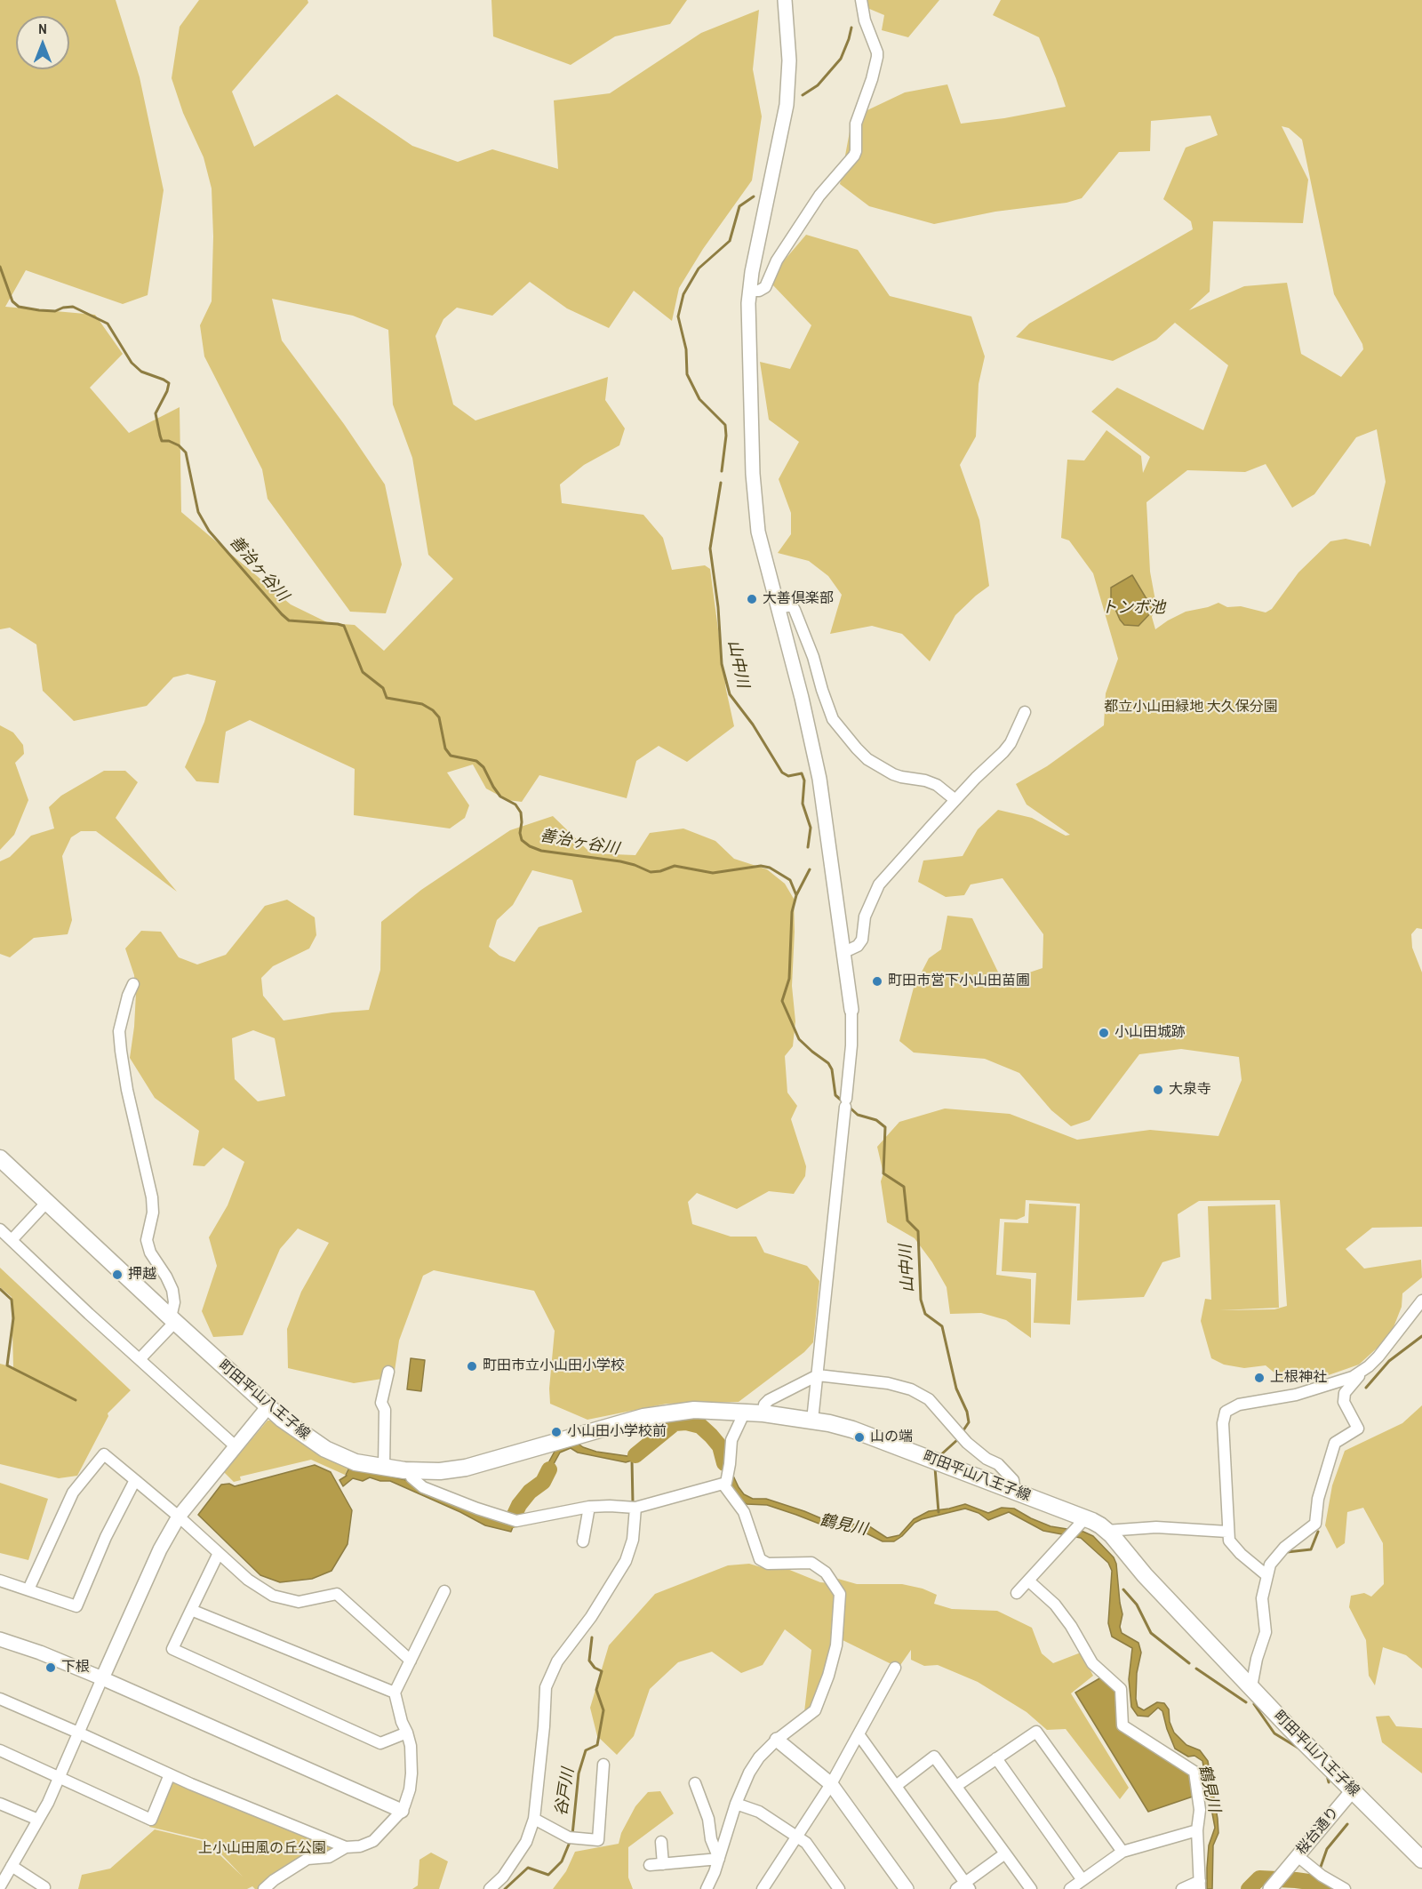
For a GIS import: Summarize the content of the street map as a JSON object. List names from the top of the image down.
{
  "streets": {
    "main road": ["町田平山八王子線"],
    "street": ["桜台通り"]
  },
  "crossings": [
    ["町田平山八王子線", "桜台通り"]
  ],
  "water": [
    "善治ヶ谷川",
    "トンボ池",
    "山中川",
    "鶴見川",
    "谷戸川"
  ],
  "parks": ["都立小山田緑地 大久保分園", "上小山田風の丘公園"],
  "places": [
    "大善倶楽部",
    "町田市営下小山田苗圃",
    "小山田城跡",
    "大泉寺",
    "押越",
    "町田市立小山田小学校",
    "上根神社",
    "小山田小学校前",
    "山の端",
    "下根"
  ],
  "north": "top"
}
